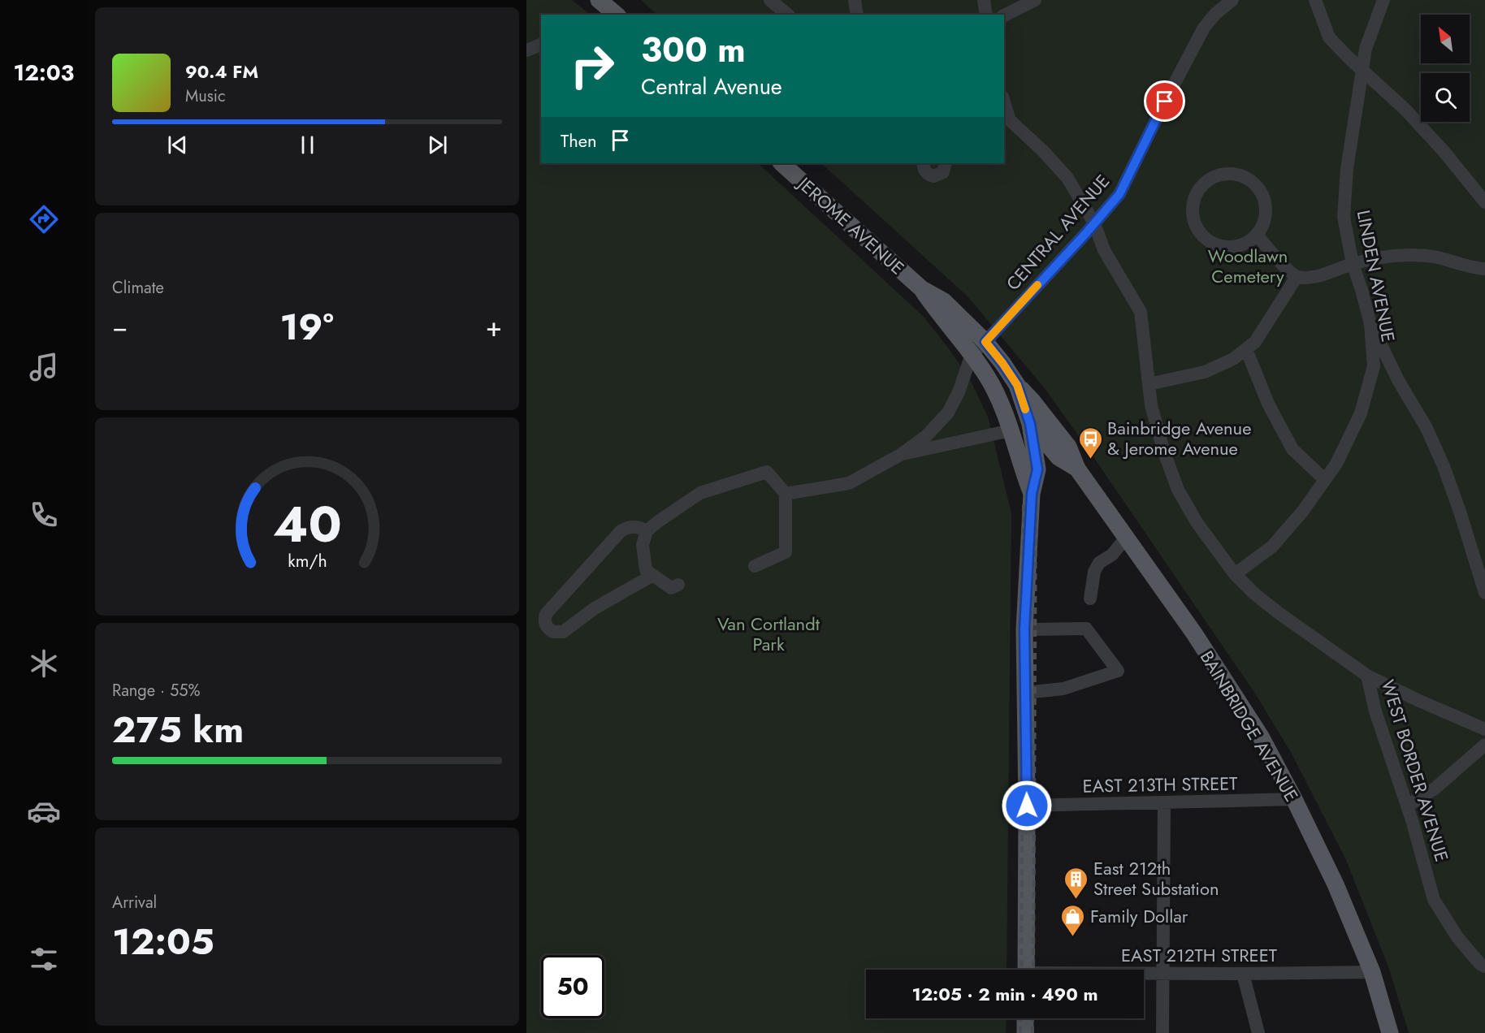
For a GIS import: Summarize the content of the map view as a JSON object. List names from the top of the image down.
{
  "streets": {
    "main road": ["JEROME AVENUE", "BAINBRIDGE AVENUE"],
    "street": [
      "CENTRAL AVENUE",
      "LINDEN AVENUE",
      "WEST BORDER AVENUE",
      "EAST 213TH STREET",
      "EAST 212TH STREET"
    ]
  },
  "crossings": [
    ["JEROME AVENUE", "CENTRAL AVENUE"],
    ["JEROME AVENUE", "BAINBRIDGE AVENUE"],
    ["JEROME AVENUE", "EAST 213TH STREET"],
    ["CENTRAL AVENUE", "WEST BORDER AVENUE"],
    ["LINDEN AVENUE", "WEST BORDER AVENUE"],
    ["BAINBRIDGE AVENUE", "EAST 213TH STREET"],
    ["BAINBRIDGE AVENUE", "EAST 212TH STREET"]
  ],
  "parks": ["Woodlawn Cemetery", "Van Cortlandt Park"],
  "places": {
    "bus stop": ["Bainbridge Avenue & Jerome Avenue"],
    "building": ["East 212th Street Substation"],
    "shop": ["Family Dollar"]
  },
  "north": "top left",
  "page": {
    "tabs": "12:03",
    "turn": ["300 m", "Central Avenue"],
    "song": ["90.4 FM", "Music"],
    "then": "Then",
    "tile": [
      "Climate",
      ["Range · 55%", "275 km"],
      ["Arrival", "12:05"]
    ],
    "heat": ["−", "19°", "+"],
    "limit": "50",
    "trip": "12:05 · 2 min · 490 m",
    "gauge": ["40", "km/h"]
  }
}
